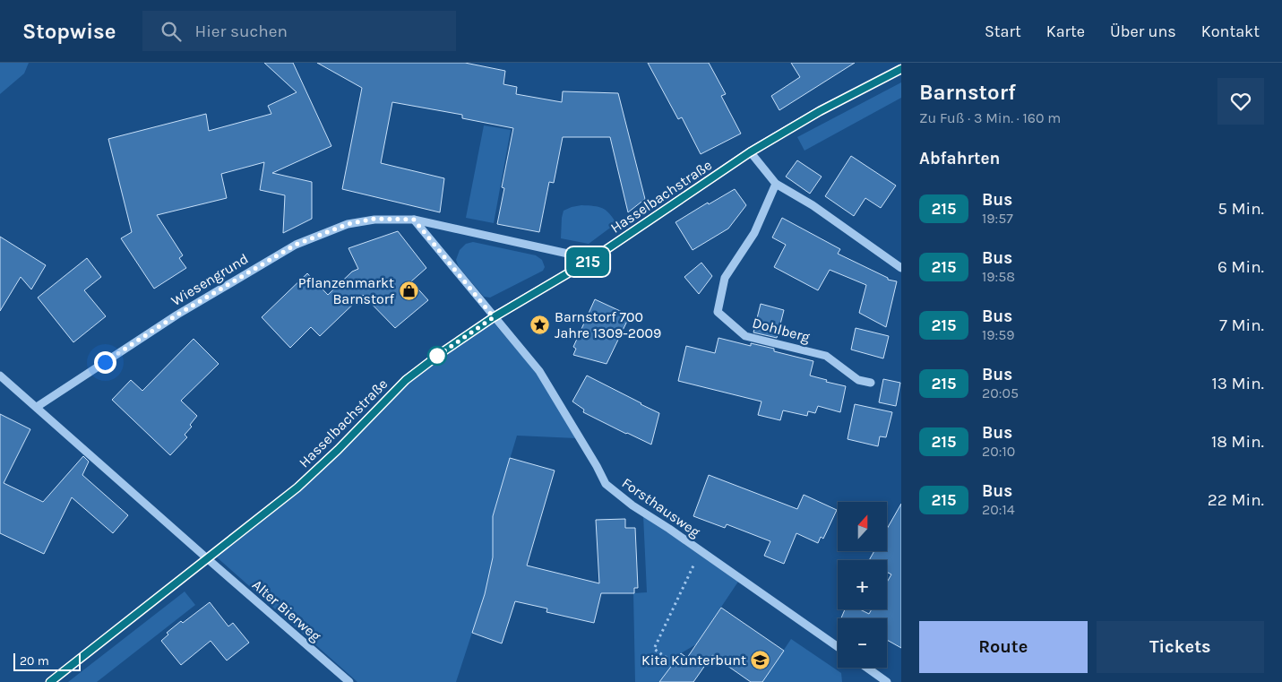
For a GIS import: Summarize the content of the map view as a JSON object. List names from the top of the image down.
{
  "streets": {
    "street": [
      "Hasselbachstraße",
      "Wiesengrund",
      "Dohlberg",
      "Forsthausweg",
      "Alter Bierweg"
    ]
  },
  "crossings": [
    ["Hasselbachstraße", "Wiesengrund"],
    ["Hasselbachstraße", "Forsthausweg"],
    ["Hasselbachstraße", "Alter Bierweg"]
  ],
  "places": {
    "shop": ["Pflanzenmarkt Barnstorf"],
    "place": ["Barnstorf 700 Jahre 1309-2009"],
    "school or university": ["Kita Kunterbunt"]
  },
  "lines": ["bus line 215"],
  "scale_bar": "20 m",
  "north": "top",
  "page": {
    "header": "Stopwise",
    "search": "Hier suchen",
    "nav": [
      "Start",
      "Karte",
      "Über uns",
      "Kontakt"
    ],
    "on_map": "215",
    "heading": [
      ["Barnstorf", "Zu Fuß · 3 Min. · 160 m"],
      "Abfahrten"
    ],
    "list": [
      {
        "mark": "215",
        "name": "Bus",
        "note": "19:57",
        "value": "5 Min."
      },
      {
        "mark": "215",
        "name": "Bus",
        "note": "19:58",
        "value": "6 Min."
      },
      {
        "mark": "215",
        "name": "Bus",
        "note": "19:59",
        "value": "7 Min."
      },
      {
        "mark": "215",
        "name": "Bus",
        "note": "20:05",
        "value": "13 Min."
      },
      {
        "mark": "215",
        "name": "Bus",
        "note": "20:10",
        "value": "18 Min."
      },
      {
        "mark": "215",
        "name": "Bus",
        "note": "20:14",
        "value": "22 Min."
      }
    ],
    "map_buttons": ["+", "−"],
    "buttons": ["Route", "Tickets"],
    "scale": "20 m"
  }
}
